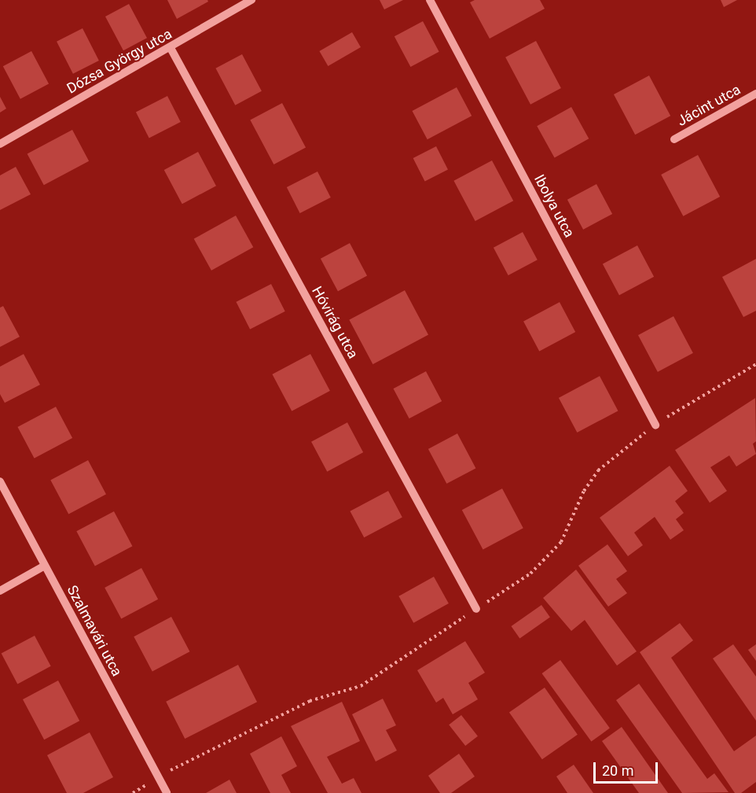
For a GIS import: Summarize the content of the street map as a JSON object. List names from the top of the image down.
{
  "streets": {
    "street": [
      "Dózsa György utca",
      "Jácint utca",
      "Ibolya utca",
      "Hóvirág utca",
      "Szalmavári utca"
    ]
  },
  "crossings": [
    ["Dózsa György utca", "Hóvirág utca"]
  ],
  "scale_bar": "20 m"
}
